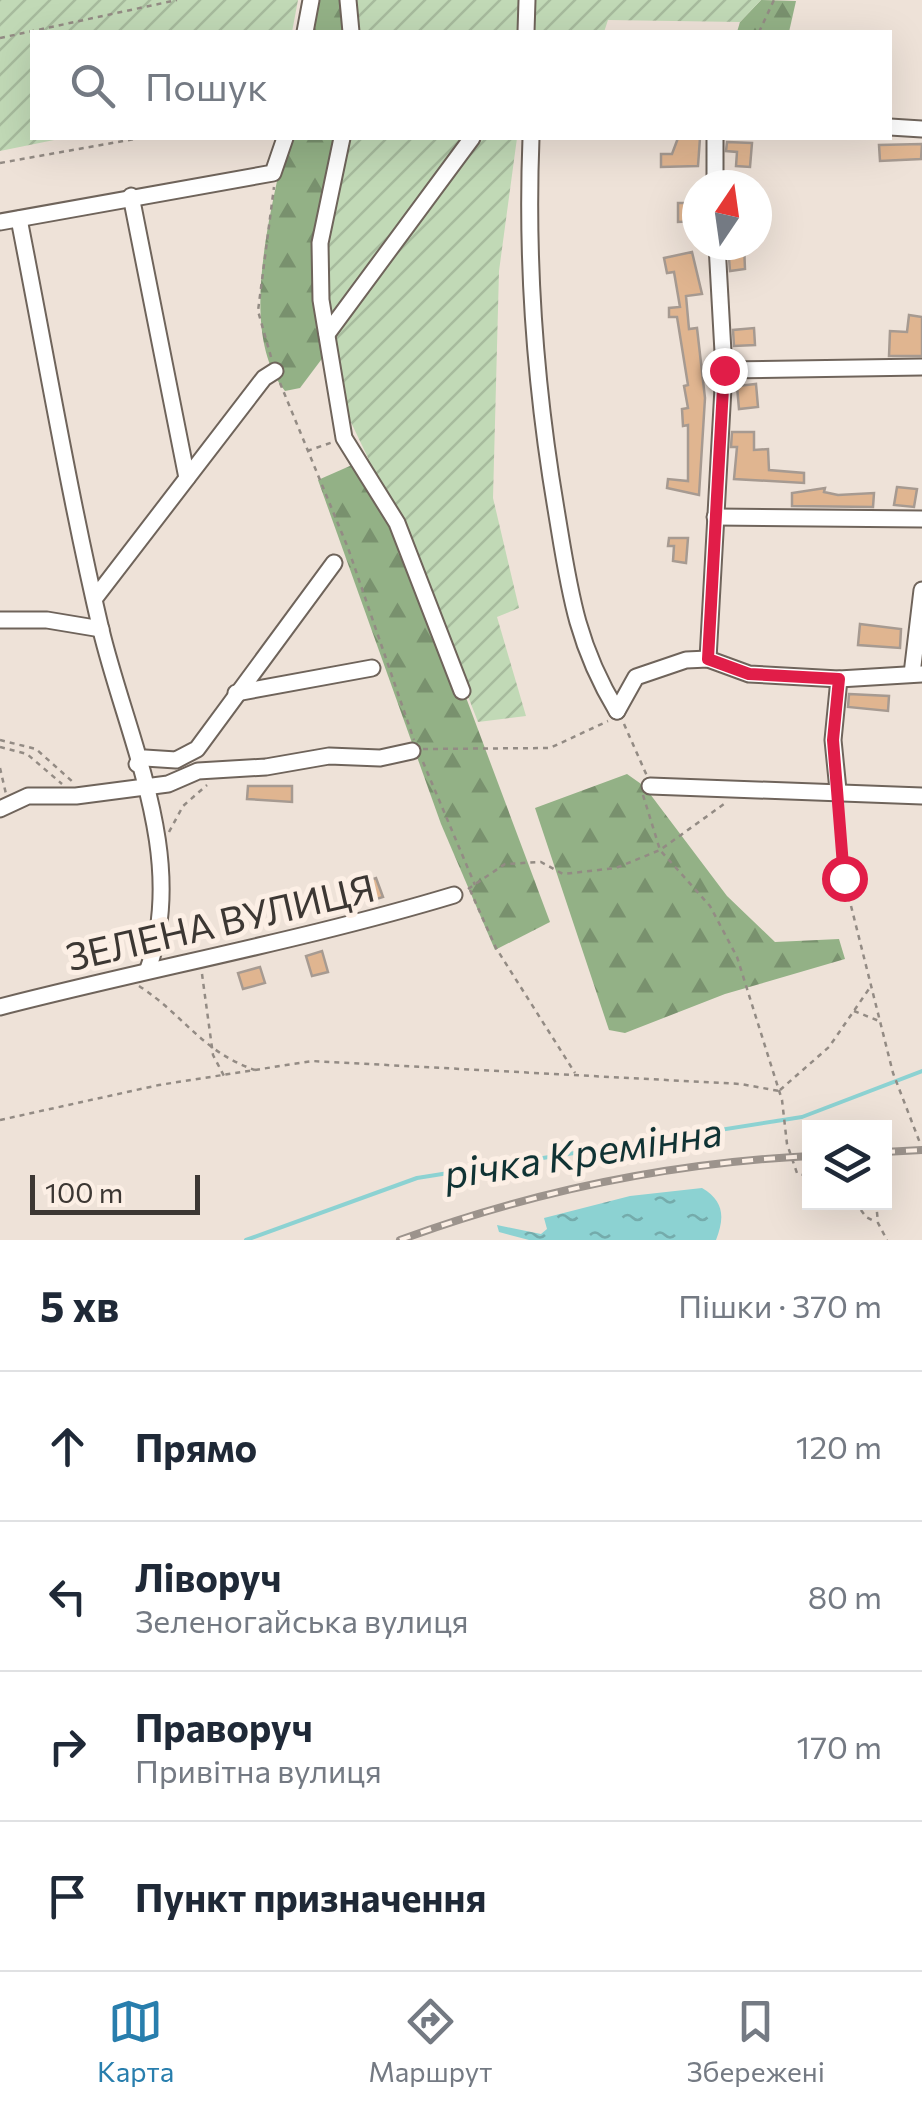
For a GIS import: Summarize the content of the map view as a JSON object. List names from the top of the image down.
{
  "streets": {
    "street": ["ЗЕЛЕНА ВУЛИЦЯ"]
  },
  "water": ["річка Кремінна"],
  "scale_bar": "100 m",
  "north": "top",
  "page": {
    "search": "Пошук",
    "scale": "100 m",
    "heading": ["5 хв", "Пішки · 370 m"],
    "list": [
      ["Прямо", "120 m"],
      ["Ліворуч", "Зеленогайська вулиця", "80 m"],
      ["Праворуч", "Привітна вулиця", "170 m"],
      "Пункт призначення"
    ],
    "nav": ["Карта", "Маршрут", "Збережені"]
  }
}
